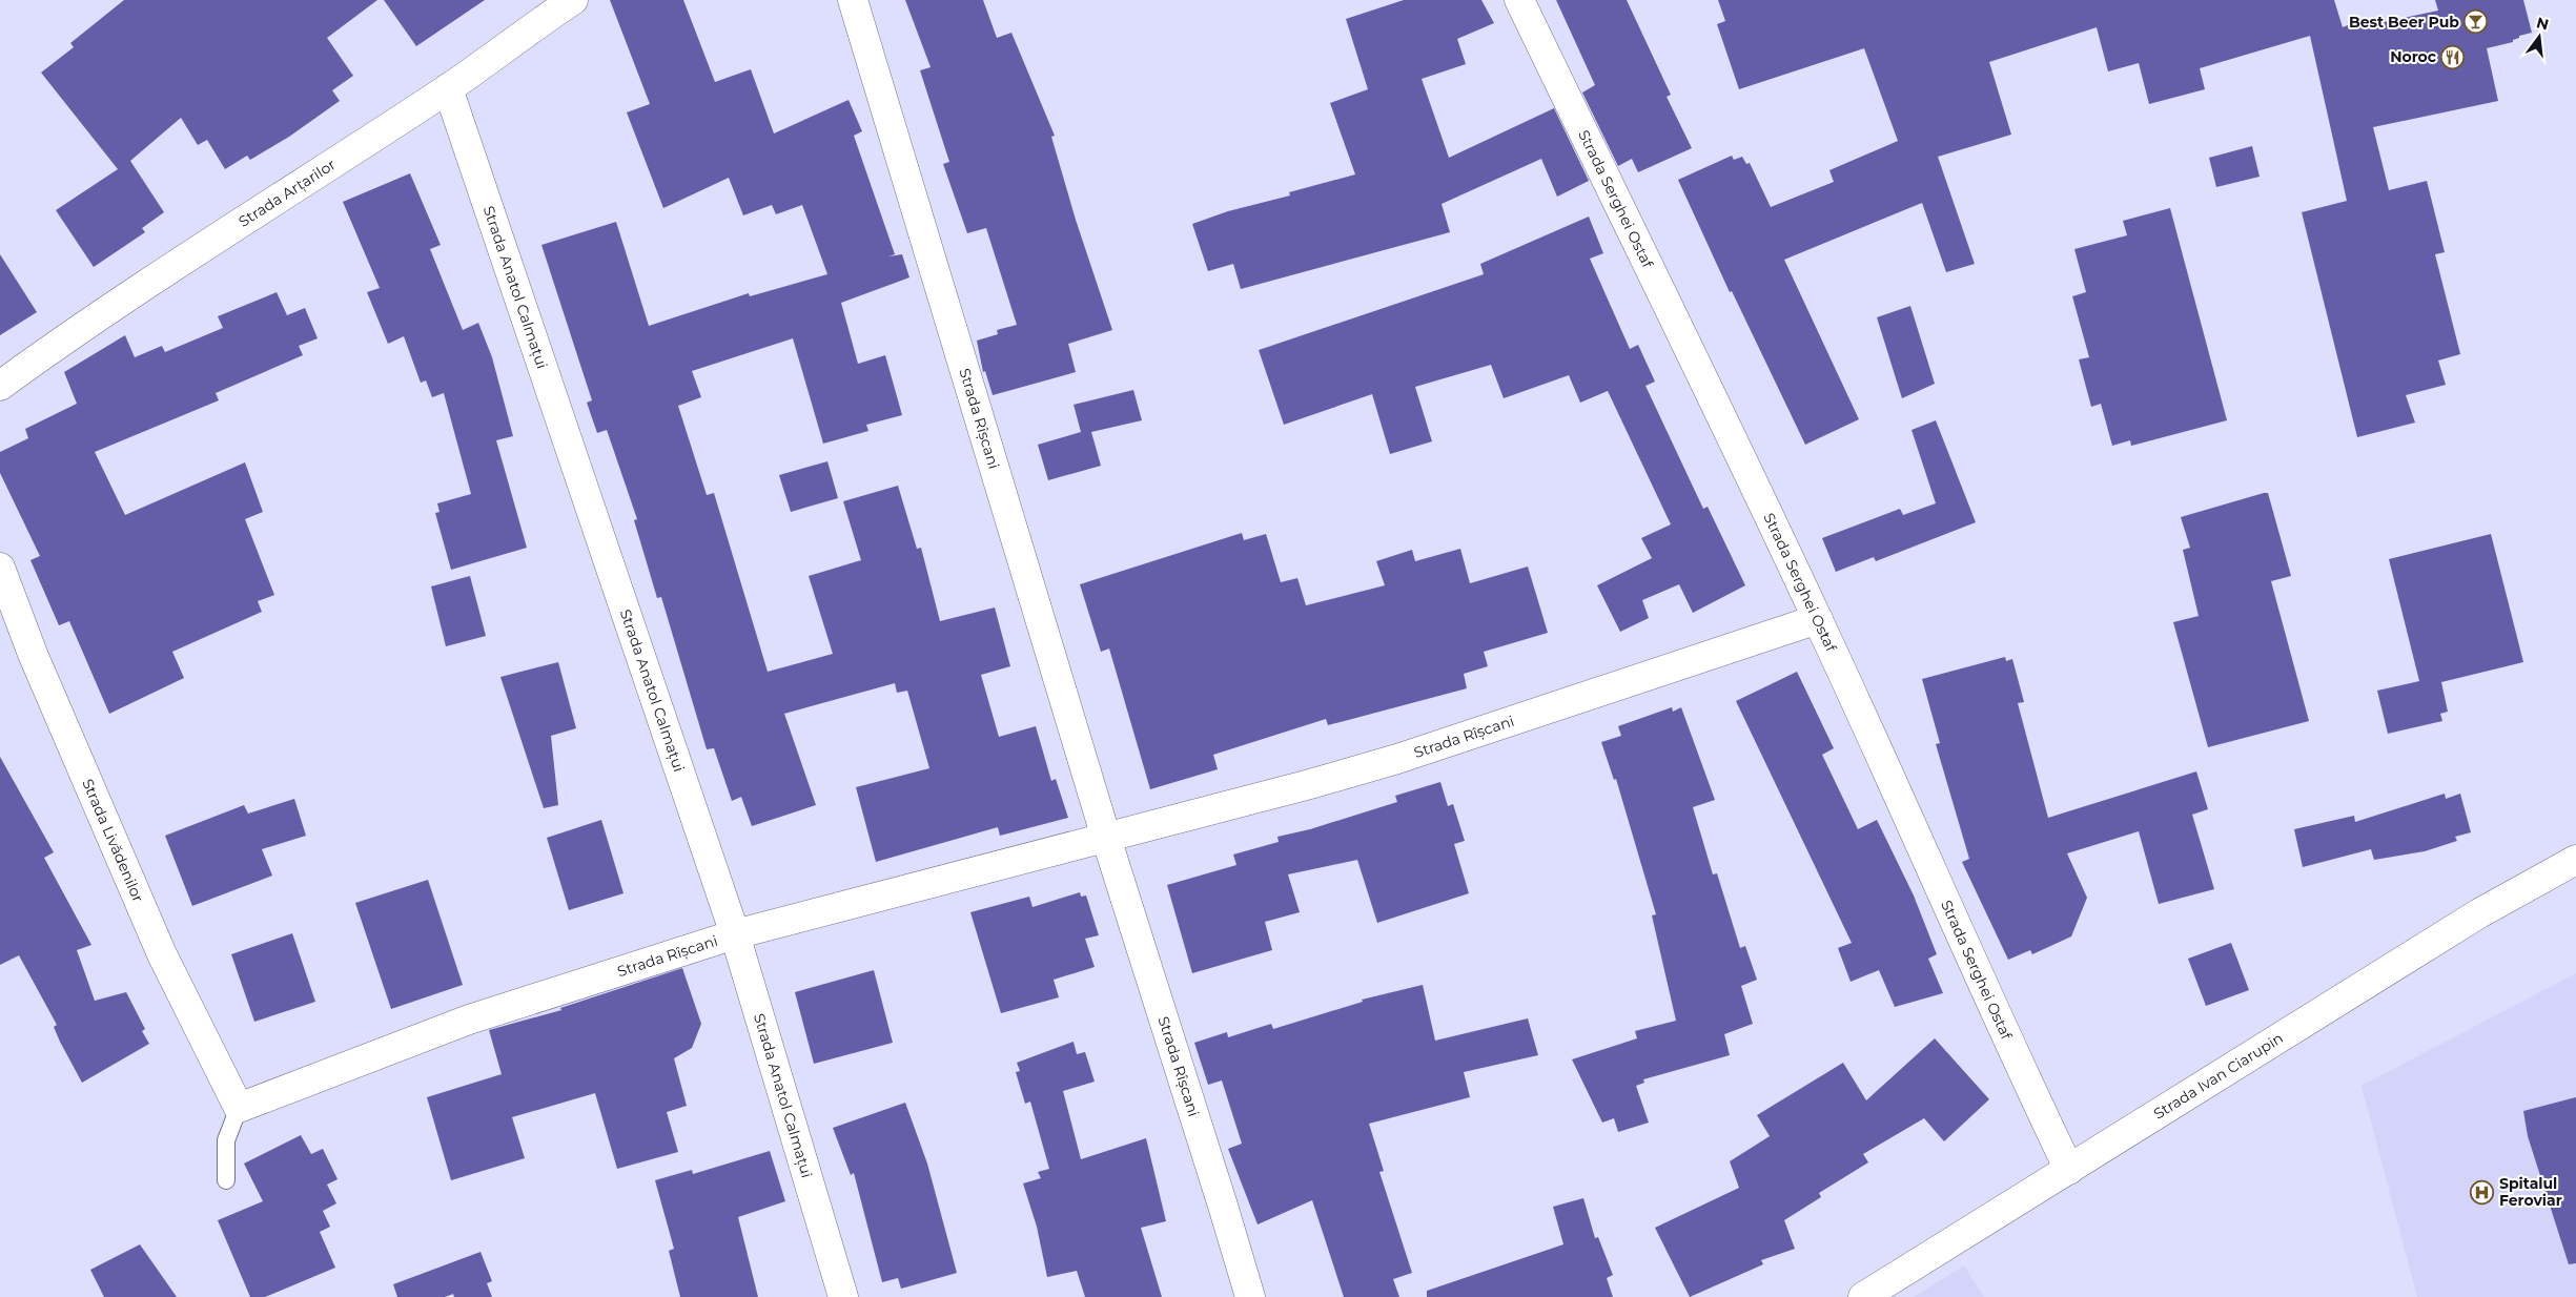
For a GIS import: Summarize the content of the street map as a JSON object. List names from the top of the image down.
{
  "streets": {
    "street": [
      "Strada Arțarilor",
      "Strada Serghei Ostaf",
      "Strada Anatol Calmațui",
      "Strada Rîșcani",
      "Strada Livădenilor",
      "Strada Ivan Ciarupin"
    ]
  },
  "crossings": [
    ["Strada Arțarilor", "Strada Anatol Calmațui"],
    ["Strada Serghei Ostaf", "Strada Rîșcani"],
    ["Strada Serghei Ostaf", "Strada Ivan Ciarupin"],
    ["Strada Anatol Calmațui", "Strada Rîșcani"],
    ["Strada Rîșcani", "Strada Livădenilor"]
  ],
  "places": {
    "bar": ["Best Beer Pub"],
    "restaurant": ["Noroc"],
    "hospital": ["Spitalul Feroviar"]
  },
  "north": "top"
}
